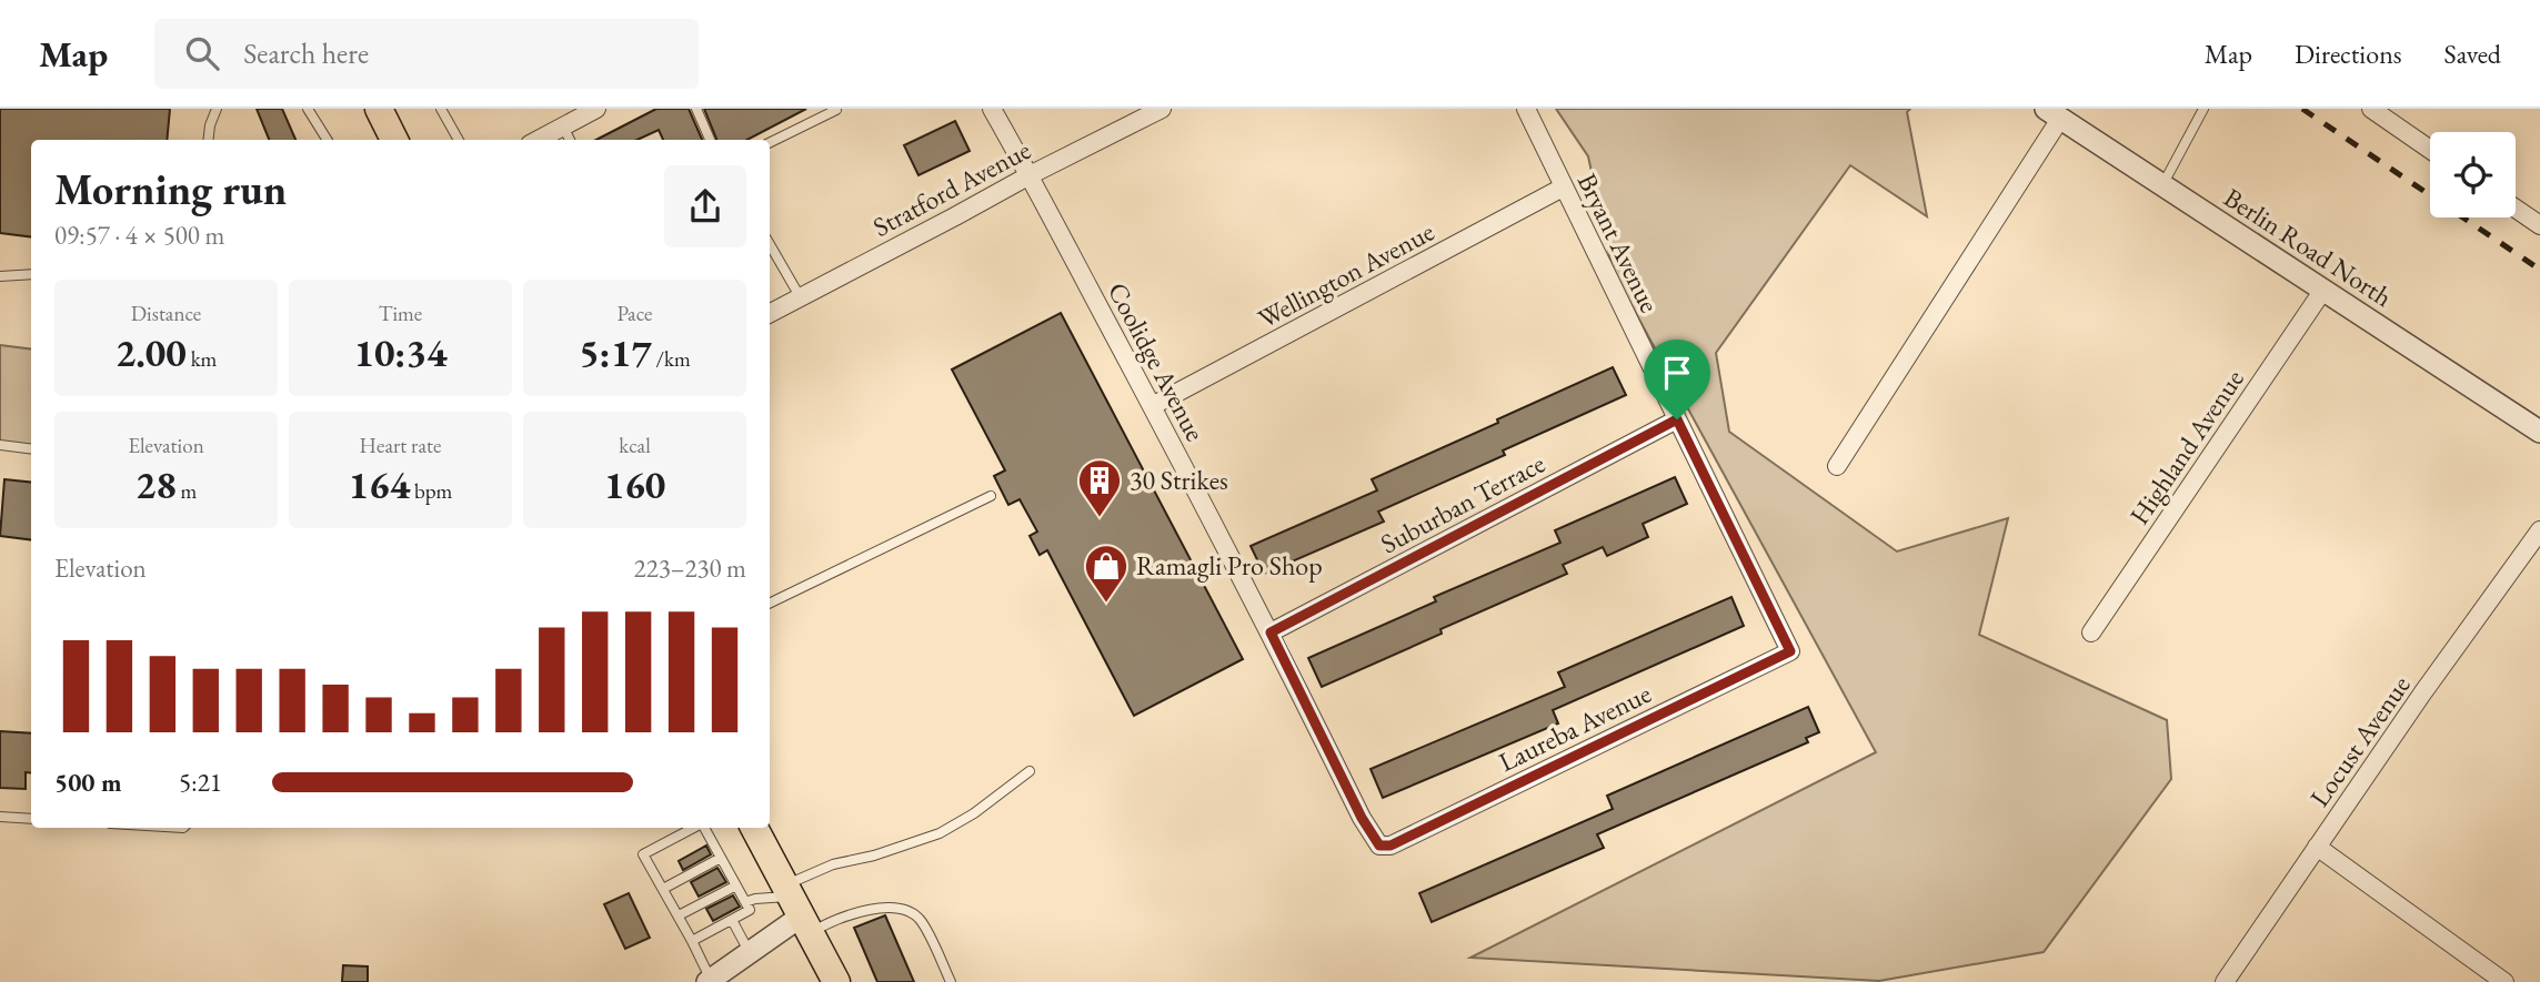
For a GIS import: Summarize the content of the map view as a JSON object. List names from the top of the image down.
{
  "streets": {
    "street": [
      "Stratford Avenue",
      "Bryant Avenue",
      "Berlin Road North",
      "Wellington Avenue",
      "Coolidge Avenue",
      "Highland Avenue",
      "Suburban Terrace",
      "Laureba Avenue",
      "Locust Avenue"
    ]
  },
  "crossings": [
    ["Stratford Avenue", "Coolidge Avenue"],
    ["Bryant Avenue", "Wellington Avenue"],
    ["Bryant Avenue", "Suburban Terrace"],
    ["Bryant Avenue", "Laureba Avenue"],
    ["Berlin Road North", "Highland Avenue"],
    ["Wellington Avenue", "Coolidge Avenue"],
    ["Coolidge Avenue", "Suburban Terrace"],
    ["Coolidge Avenue", "Laureba Avenue"]
  ],
  "places": {
    "building": ["30 Strikes"],
    "shop": ["Ramagli Pro Shop"]
  },
  "page": {
    "header": "Map",
    "search": "Search here",
    "nav": ["Map", "Directions", "Saved"],
    "heading": ["Morning run", "09:57 · 4 × 500 m"],
    "stats": [
      ["Distance", "2.00 km"],
      ["Time", "10:34"],
      ["Pace", "5:17 /km"],
      ["Elevation", "28 m"],
      ["Heart rate", "164 bpm"],
      ["kcal", "160"]
    ],
    "chart": ["Elevation", "223–230 m"],
    "list": [
      {
        "name": "500 m",
        "note": "5:21"
      }
    ]
  }
}
